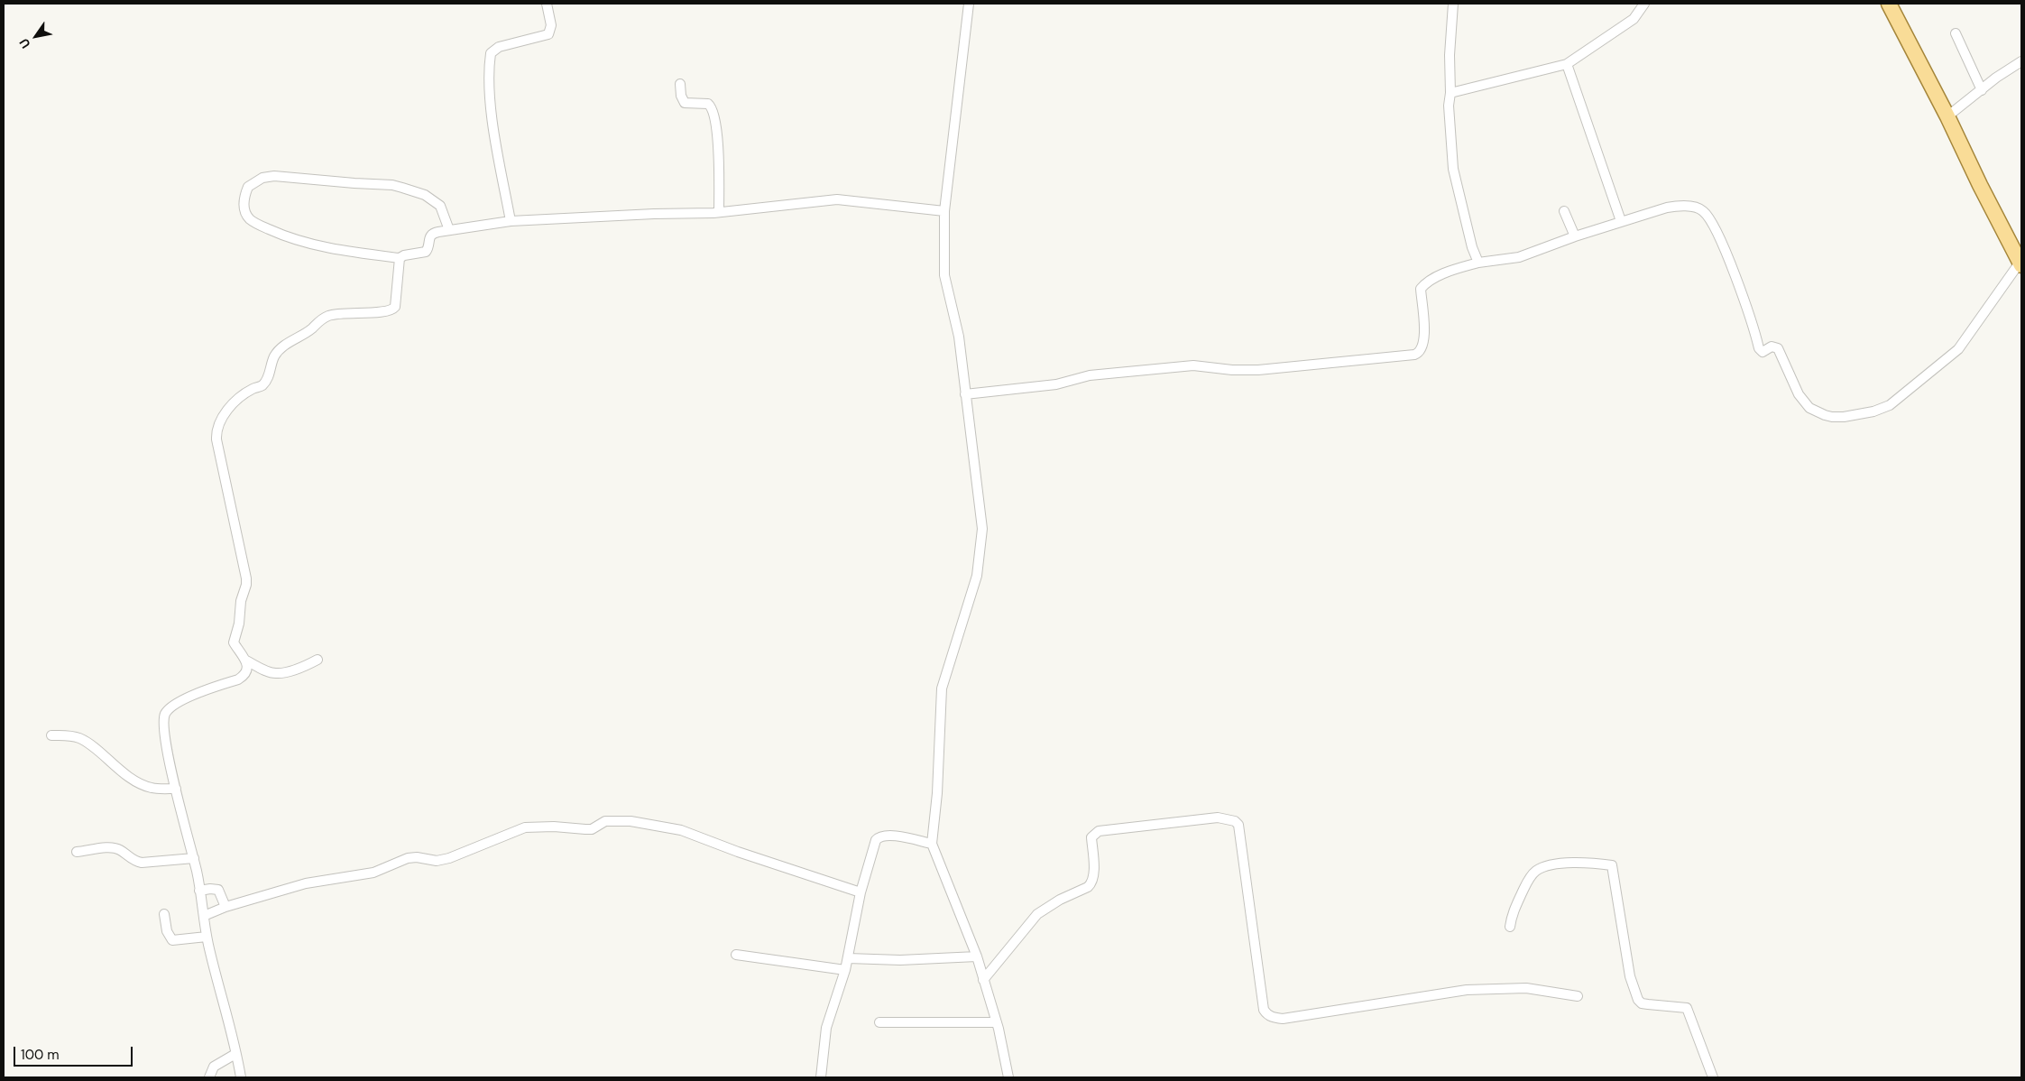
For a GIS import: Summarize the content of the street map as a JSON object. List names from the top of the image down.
{
  "scale_bar": "100 m",
  "north": "bottom left"
}
